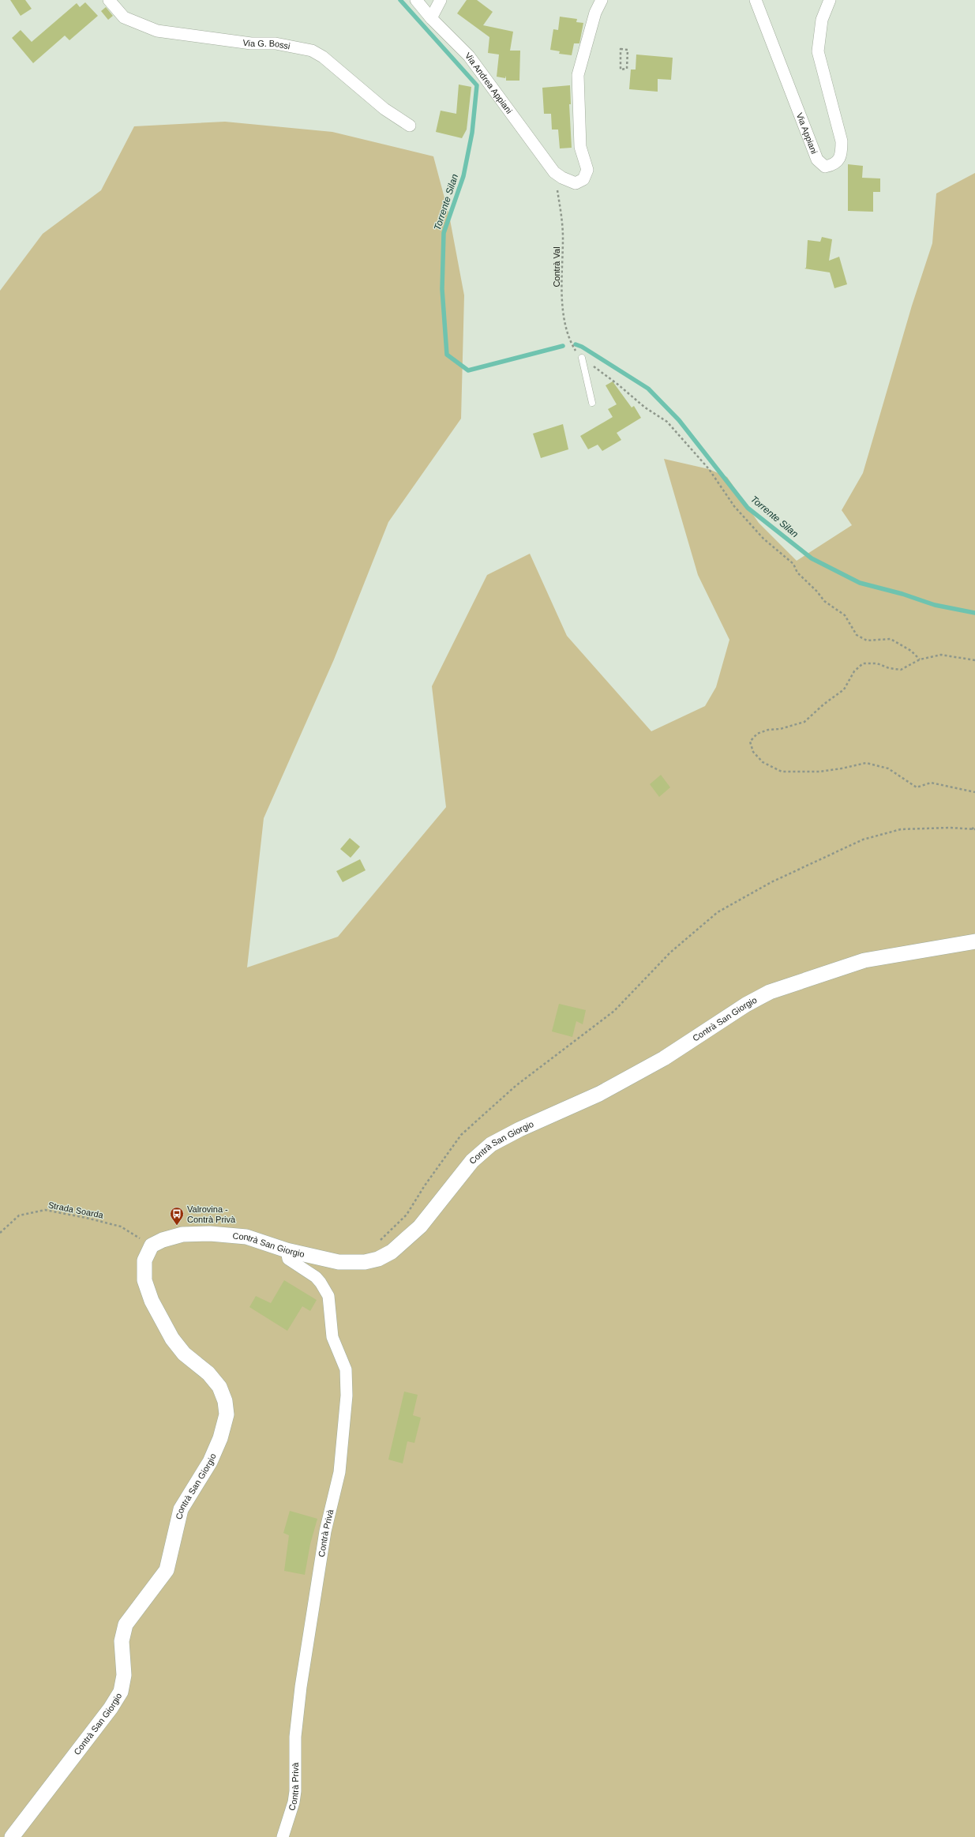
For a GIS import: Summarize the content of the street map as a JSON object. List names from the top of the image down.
{
  "streets": {
    "street": [
      "Via G. Bossi",
      "Via Andrea Appiani",
      "Via Appiani",
      "Contrà San Giorgio",
      "Contrà Privà"
    ],
    "path": ["Contrà Val", "Strada Soarda"]
  },
  "crossings": [
    ["Via Andrea Appiani", "Contrà Val"],
    ["Contrà San Giorgio", "Strada Soarda"],
    ["Contrà San Giorgio", "Contrà Privà"]
  ],
  "water": ["Torrente Silan"],
  "places": {
    "bus stop": ["Valrovina - Contrà Privà"]
  }
}
